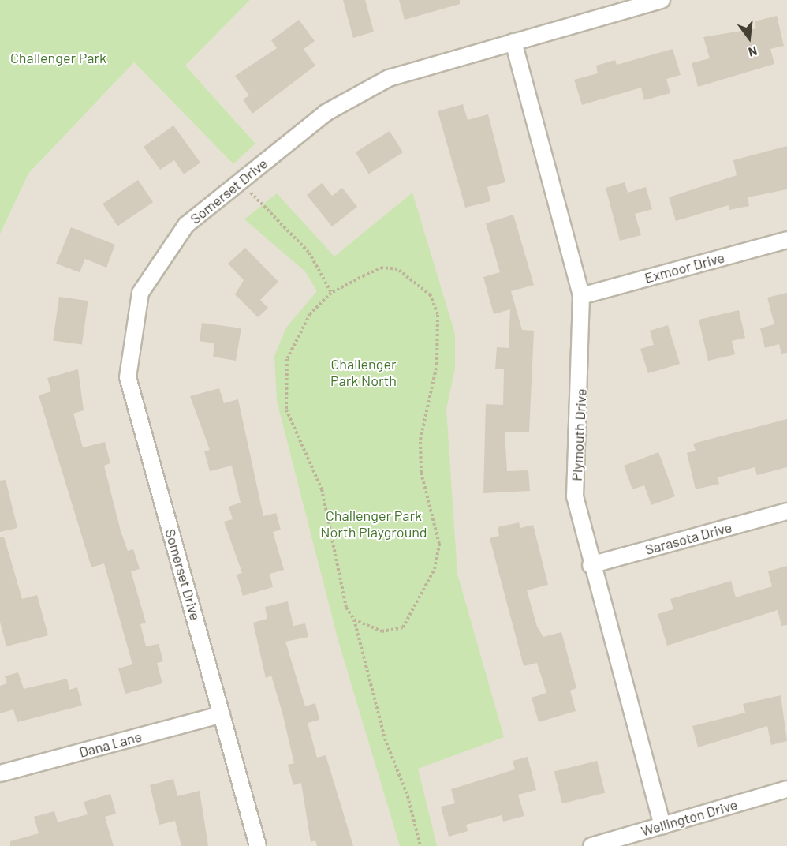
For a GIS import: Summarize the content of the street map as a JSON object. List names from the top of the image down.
{
  "streets": {
    "street": [
      "Somerset Drive",
      "Exmoor Drive",
      "Plymouth Drive",
      "Sarasota Drive",
      "Dana Lane",
      "Wellington Drive"
    ]
  },
  "crossings": [
    ["Somerset Drive", "Plymouth Drive"],
    ["Somerset Drive", "Dana Lane"],
    ["Exmoor Drive", "Plymouth Drive"],
    ["Plymouth Drive", "Sarasota Drive"],
    ["Plymouth Drive", "Wellington Drive"]
  ],
  "parks": ["Challenger Park", "Challenger Park North", "Challenger Park North Playground"],
  "north": "bottom"
}
